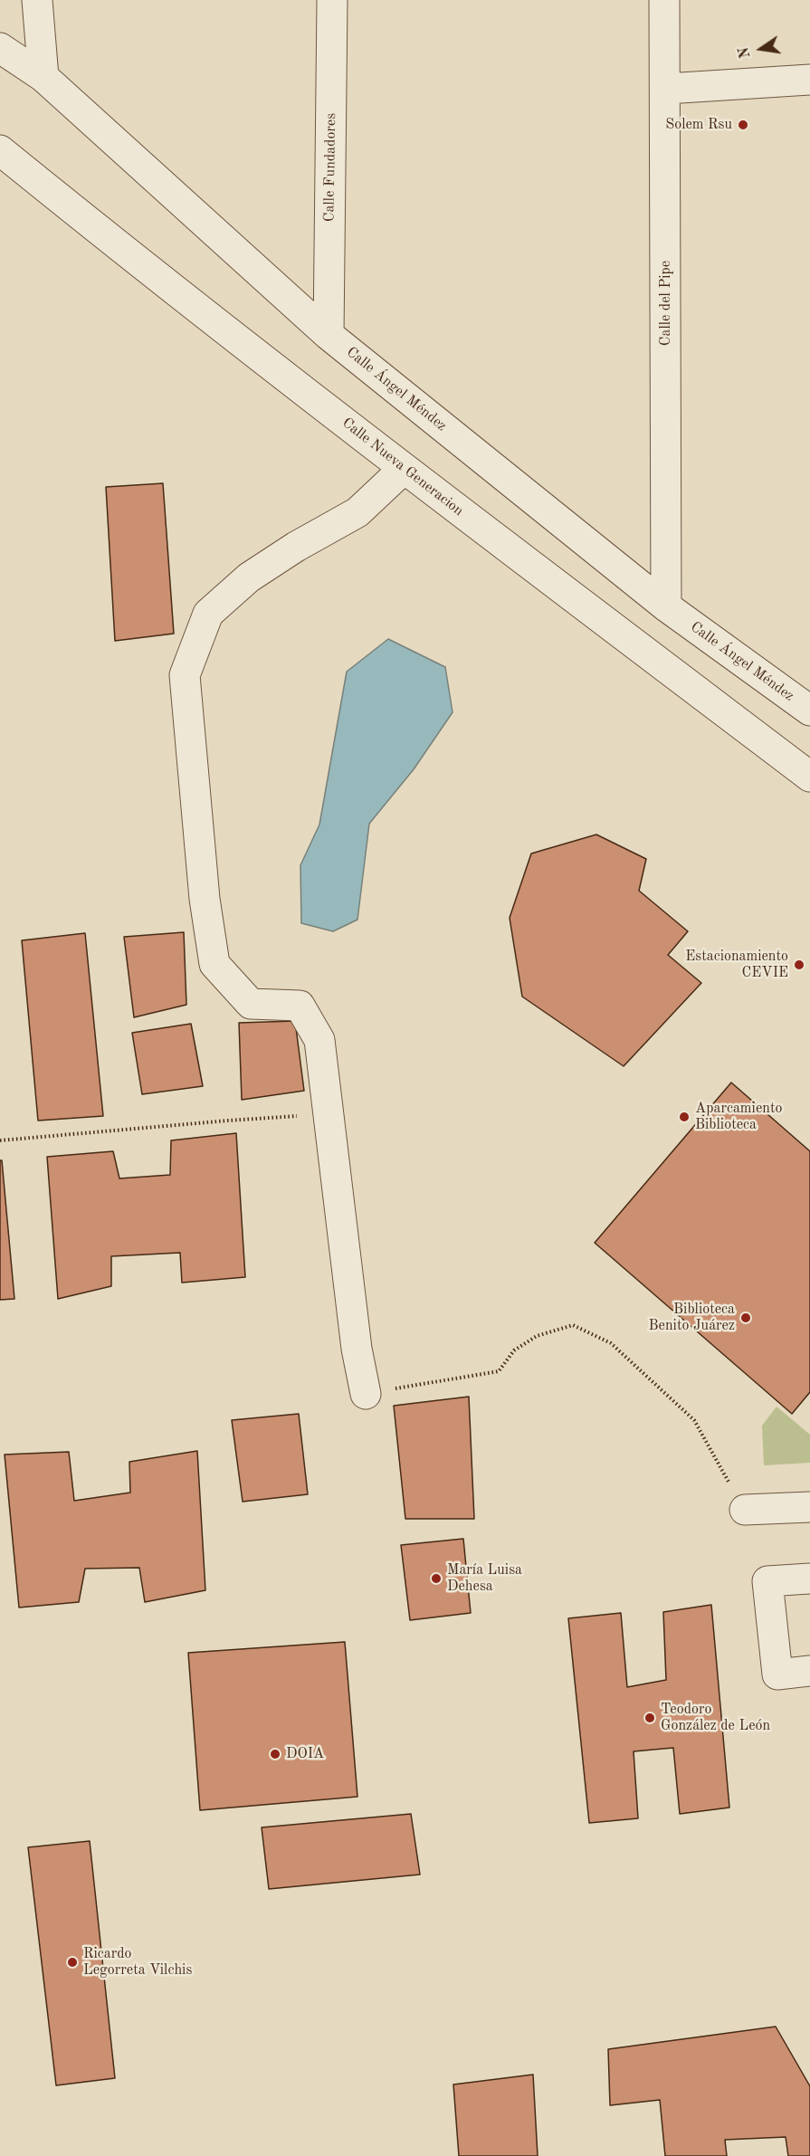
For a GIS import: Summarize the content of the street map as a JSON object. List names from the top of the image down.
{
  "streets": {
    "street": [
      "Calle Fundadores",
      "Calle del Pipe",
      "Calle Ángel Méndez",
      "Calle Nueva Generacion"
    ]
  },
  "crossings": [
    ["Calle Fundadores", "Calle Ángel Méndez"],
    ["Calle del Pipe", "Calle Ángel Méndez"]
  ],
  "places": [
    "Solem Rsu",
    "Estacionamiento CEVIE",
    "Aparcamiento Biblioteca",
    "Biblioteca Benito Juárez",
    "María Luisa Dehesa",
    "Teodoro González de León",
    "DOIA",
    "Ricardo Legorreta Vilchis"
  ],
  "north": "left"
}
